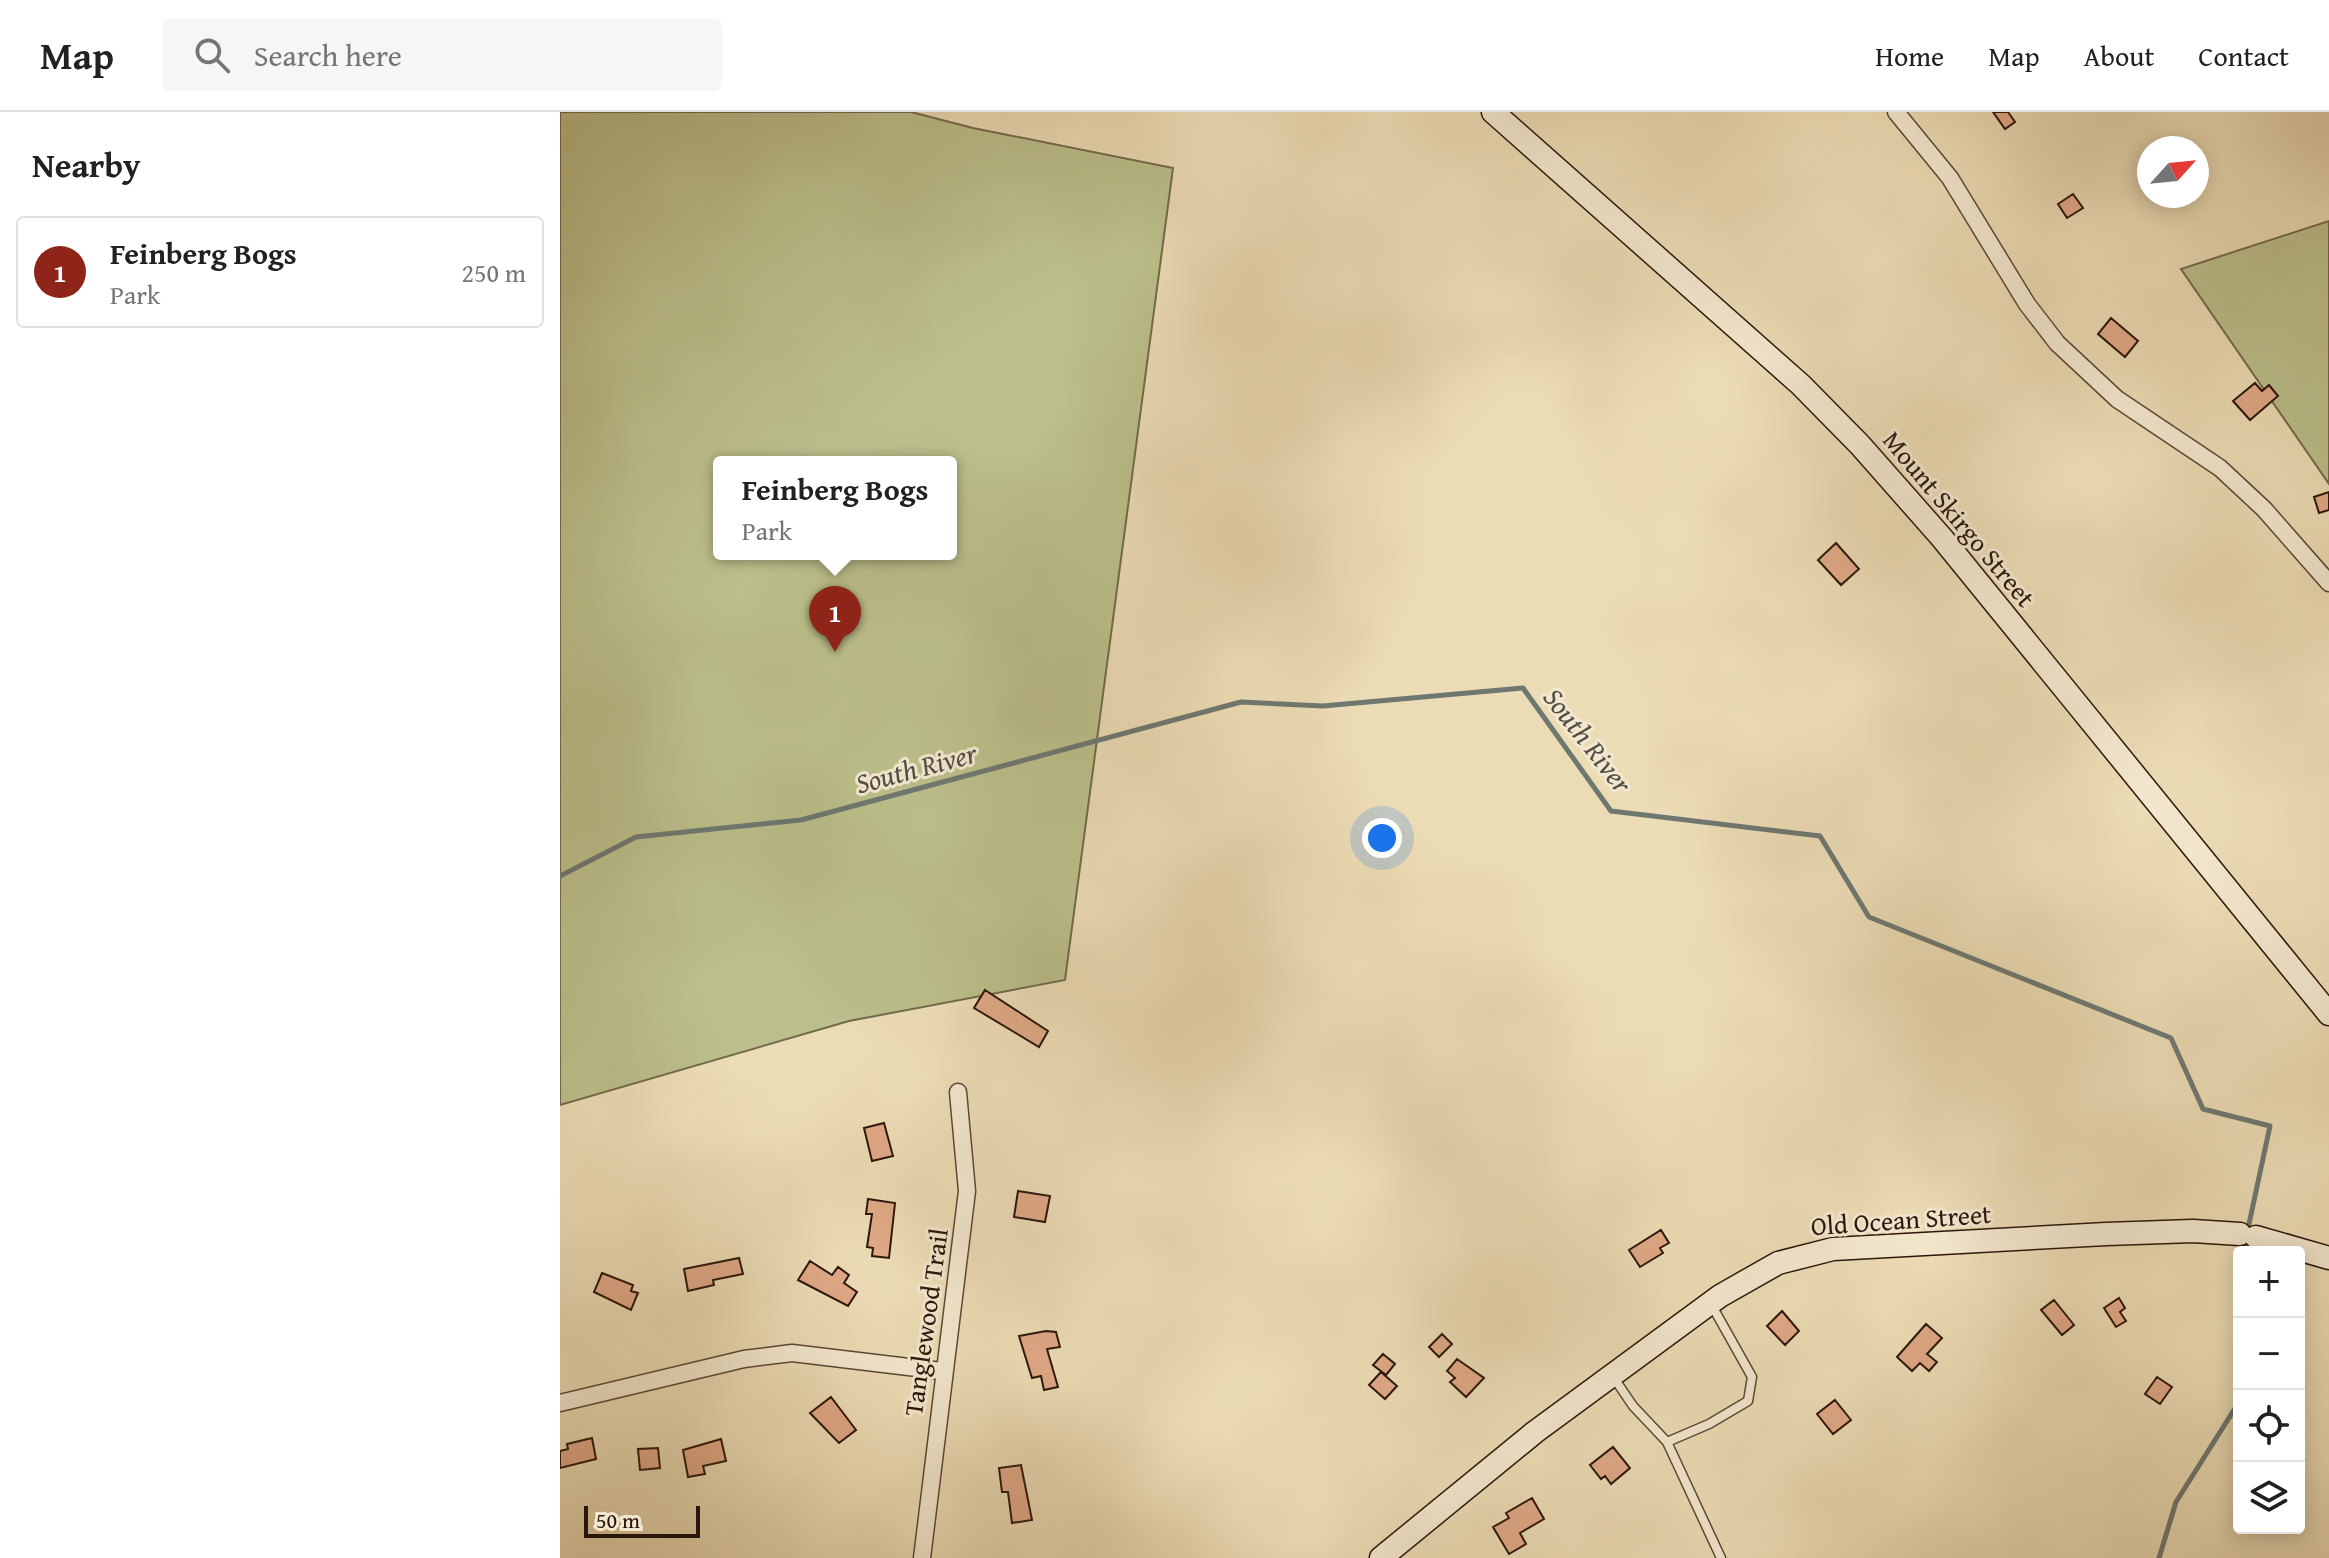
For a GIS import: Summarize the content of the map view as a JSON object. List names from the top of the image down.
{
  "streets": {
    "street": ["Mount Skirgo Street", "Old Ocean Street", "Tanglewood Trail"]
  },
  "water": ["South River"],
  "scale_bar": "50 m",
  "north": "top right",
  "page": {
    "header": "Map",
    "search": "Search here",
    "nav": [
      "Home",
      "Map",
      "About",
      "Contact"
    ],
    "heading": "Nearby",
    "list": [
      {
        "mark": "1",
        "name": "Feinberg Bogs",
        "note": "Park",
        "value": "250 m"
      }
    ],
    "popup": ["Feinberg Bogs", "Park"],
    "pins": "1",
    "map_buttons": ["+", "−"],
    "scale": "50 m"
  }
}
